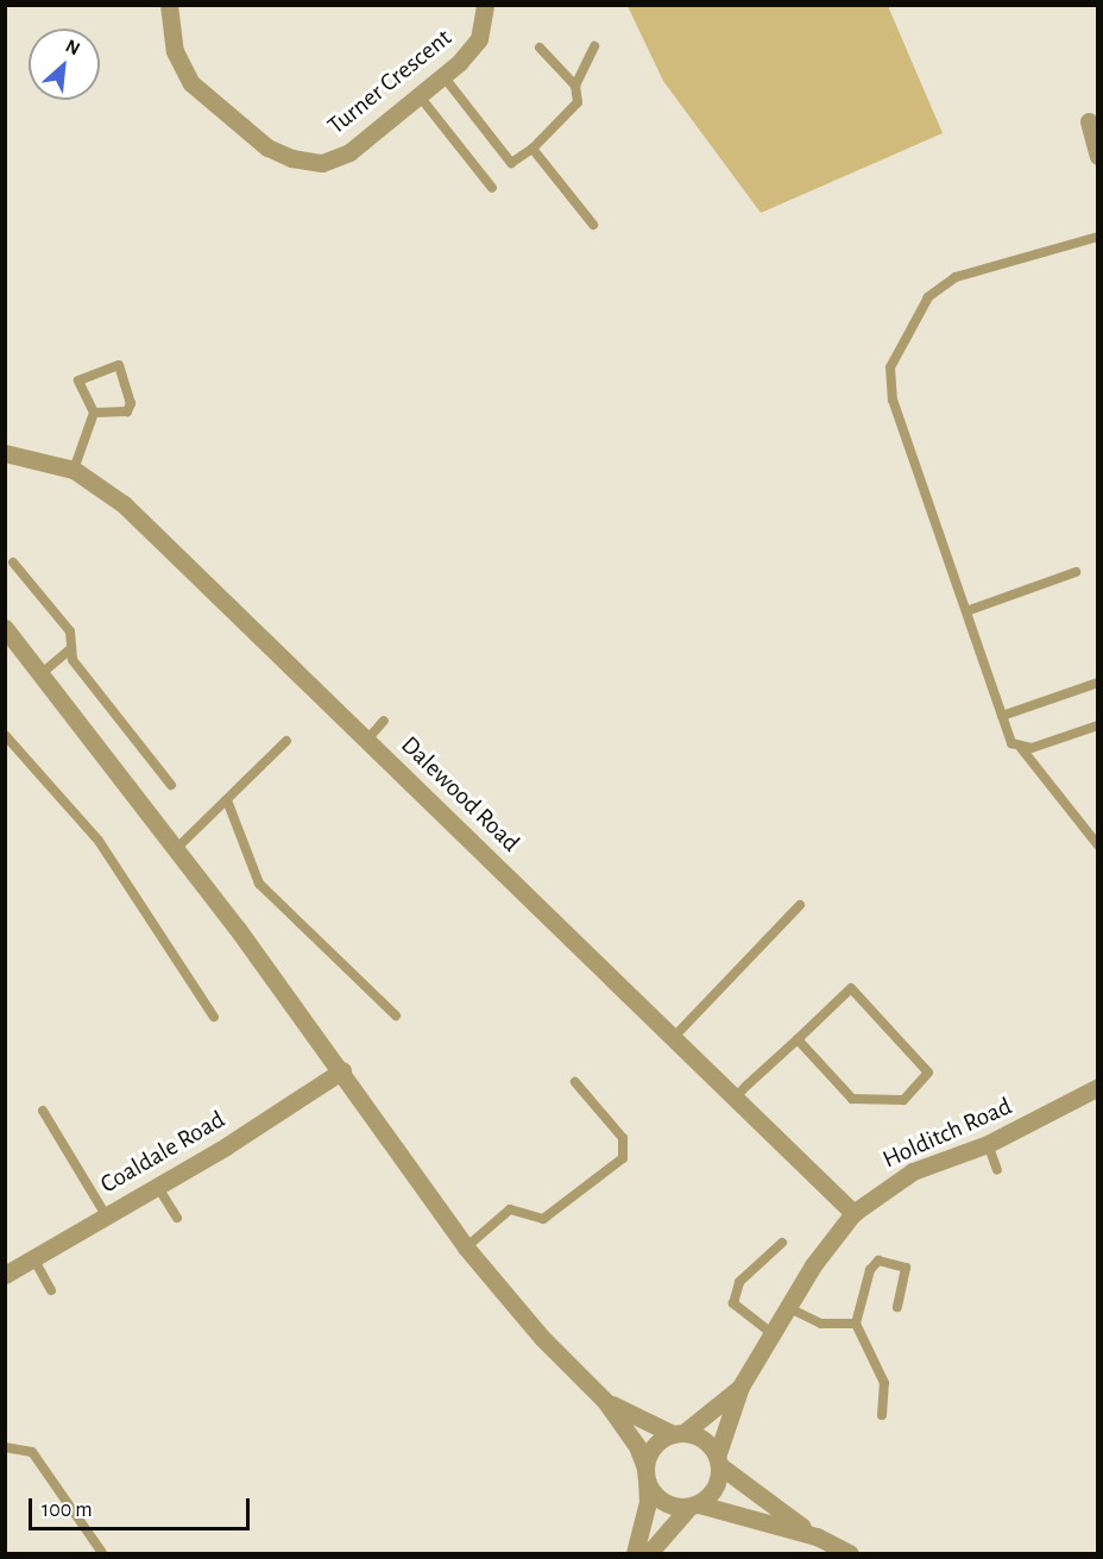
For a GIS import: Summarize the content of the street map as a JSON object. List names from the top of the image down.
{
  "streets": {
    "street": [
      "Turner Crescent",
      "Dalewood Road",
      "Holditch Road",
      "Coaldale Road"
    ]
  },
  "crossings": [
    ["Dalewood Road", "Holditch Road"]
  ],
  "scale_bar": "100 m",
  "north": "top right"
}
